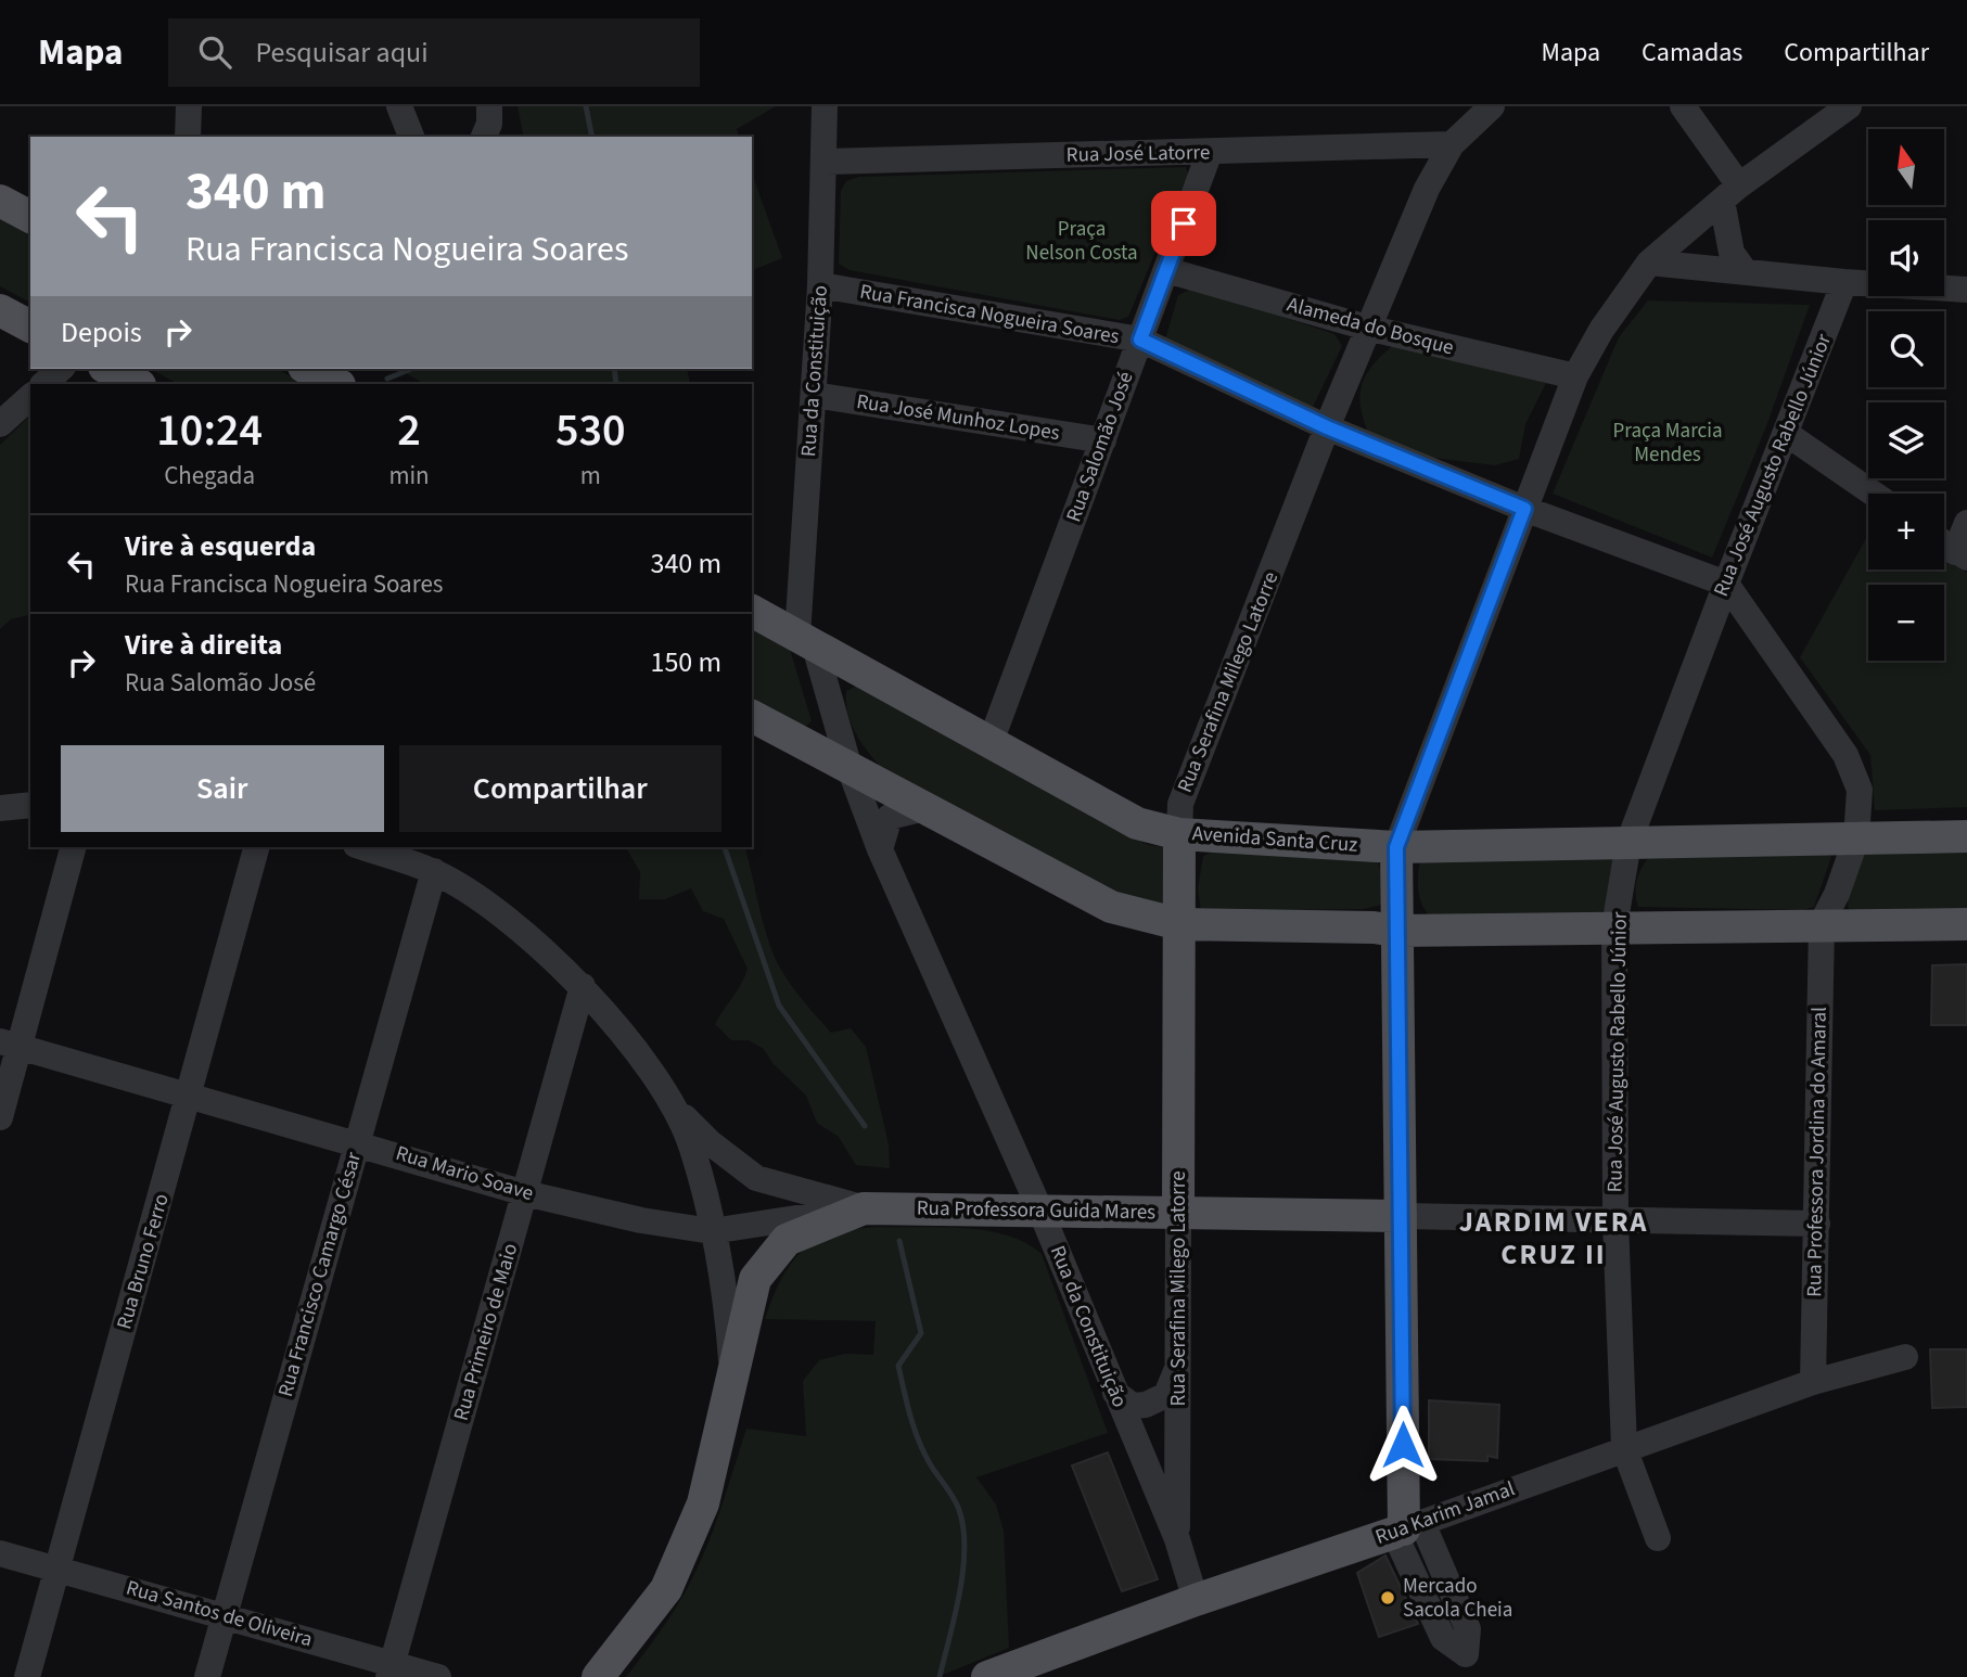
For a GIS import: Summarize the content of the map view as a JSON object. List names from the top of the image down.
{
  "streets": {
    "main road": [
      "Rua Serafina Milego Latorre",
      "Avenida Santa Cruz",
      "Rua Professora Guida Mares",
      "Rua Karim Jamal"
    ],
    "street": [
      "Rua José Latorre",
      "Rua Francisca Nogueira Soares",
      "Alameda do Bosque",
      "Rua da Constituição",
      "Rua José Munhoz Lopes",
      "Rua Salomão José",
      "Rua José Augusto Rabello Júnior",
      "Rua Professora Jordina do Amaral",
      "Rua Mario Soave",
      "Rua Bruno Ferro",
      "Rua Francisco Camargo César",
      "Rua Primeiro de Maio",
      "Rua Santos de Oliveira"
    ]
  },
  "crossings": [
    ["Rua José Latorre", "Rua da Constituição"],
    ["Rua José Latorre", "Rua Salomão José"],
    ["Rua José Latorre", "Rua Serafina Milego Latorre"],
    ["Rua Francisca Nogueira Soares", "Rua da Constituição"],
    ["Rua Francisca Nogueira Soares", "Rua Salomão José"],
    ["Rua Francisca Nogueira Soares", "Rua José Augusto Rabello Júnior"],
    ["Rua Francisca Nogueira Soares", "Rua Serafina Milego Latorre"],
    ["Alameda do Bosque", "Rua Salomão José"],
    ["Alameda do Bosque", "Rua Serafina Milego Latorre"],
    ["Rua da Constituição", "Rua José Munhoz Lopes"],
    ["Rua da Constituição", "Rua Serafina Milego Latorre"],
    ["Rua da Constituição", "Avenida Santa Cruz"],
    ["Rua da Constituição", "Rua Professora Guida Mares"],
    ["Rua da Constituição", "Rua Karim Jamal"],
    ["Rua José Munhoz Lopes", "Rua Salomão José"],
    ["Rua Salomão José", "Avenida Santa Cruz"],
    ["Rua José Augusto Rabello Júnior", "Avenida Santa Cruz"],
    ["Rua José Augusto Rabello Júnior", "Rua Professora Guida Mares"],
    ["Rua José Augusto Rabello Júnior", "Rua Karim Jamal"],
    ["Rua Serafina Milego Latorre", "Avenida Santa Cruz"],
    ["Rua Serafina Milego Latorre", "Rua Professora Guida Mares"],
    ["Rua Professora Jordina do Amaral", "Rua Professora Guida Mares"],
    ["Rua Professora Jordina do Amaral", "Rua Karim Jamal"],
    ["Rua Mario Soave", "Rua Professora Guida Mares"],
    ["Rua Mario Soave", "Rua Bruno Ferro"],
    ["Rua Mario Soave", "Rua Francisco Camargo César"],
    ["Rua Mario Soave", "Rua Primeiro de Maio"],
    ["Rua Bruno Ferro", "Rua Santos de Oliveira"],
    ["Rua Francisco Camargo César", "Rua Santos de Oliveira"],
    ["Rua Primeiro de Maio", "Rua Santos de Oliveira"]
  ],
  "districts": ["JARDIM VERA CRUZ II"],
  "parks": ["Praça Nelson Costa", "Praça Marcia Mendes"],
  "places": ["Mercado Sacola Cheia"],
  "north": "top",
  "page": {
    "header": "Mapa",
    "search": "Pesquisar aqui",
    "nav": ["Mapa", "Camadas", "Compartilhar"],
    "map_buttons": ["+", "−"],
    "turn": ["340 m", "Rua Francisca Nogueira Soares"],
    "then": "Depois",
    "eta": [
      "10:24",
      "Chegada",
      "2",
      "min",
      "530",
      "m"
    ],
    "list": [
      {
        "name": "Vire à esquerda",
        "note": "Rua Francisca Nogueira Soares",
        "value": "340 m"
      },
      {
        "name": "Vire à direita",
        "note": "Rua Salomão José",
        "value": "150 m"
      }
    ],
    "buttons": ["Sair", "Compartilhar"]
  }
}
